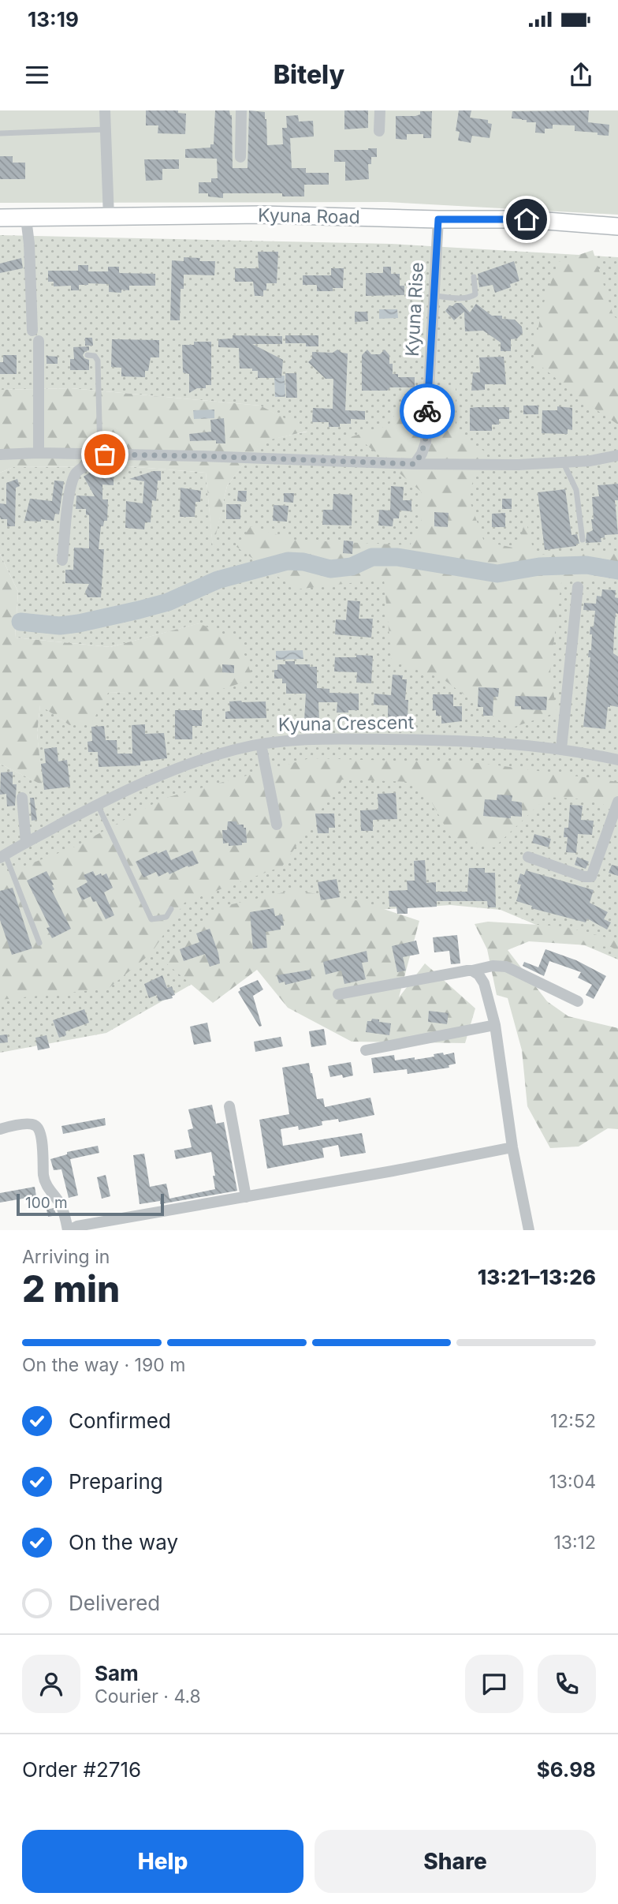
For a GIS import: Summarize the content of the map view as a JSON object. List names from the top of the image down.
{
  "streets": {
    "main road": ["Kyuna Road"],
    "street": ["Kyuna Rise", "Kyuna Crescent"]
  },
  "crossings": [
    ["Kyuna Road", "Kyuna Rise"]
  ],
  "scale_bar": "100 m",
  "page": {
    "status": "13:19",
    "header": "Bitely",
    "scale": "100 m",
    "heading": ["2 min", "Arriving in", "13:21–13:26"],
    "panel": [
      "Sam",
      "Courier · 4.8",
      "Order #2716",
      "$6.98"
    ],
    "bar": "On the way · 190 m",
    "list": [
      ["Confirmed", "12:52"],
      ["Preparing", "13:04"],
      ["On the way", "13:12"],
      "Delivered"
    ],
    "buttons": ["Help", "Share"]
  }
}
